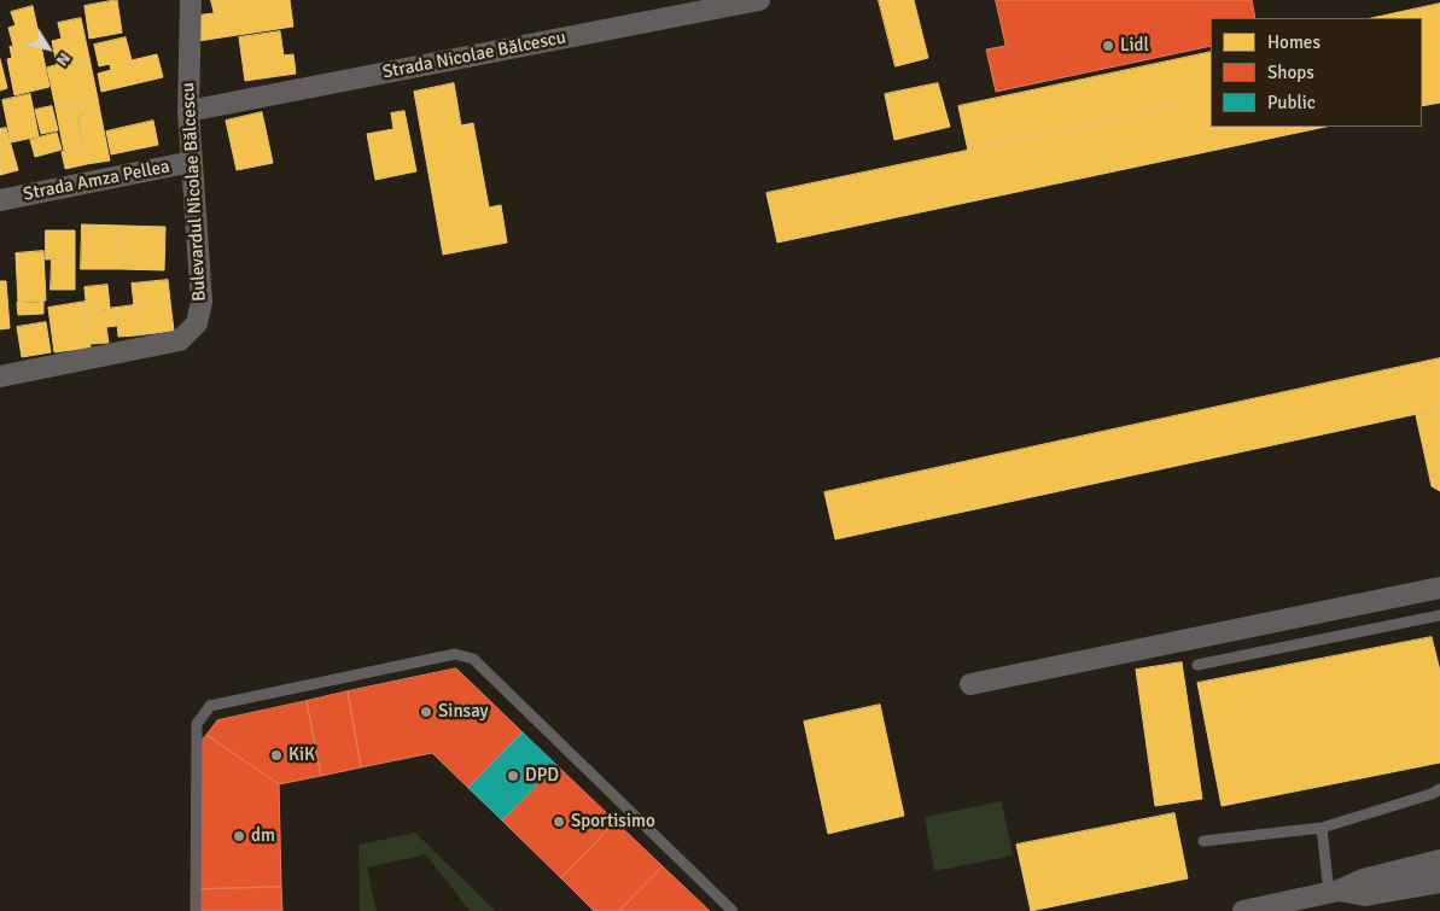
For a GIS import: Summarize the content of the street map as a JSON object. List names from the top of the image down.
{
  "streets": {
    "street": ["Strada Nicolae Bălcescu", "Strada Amza Pellea", "Bulevardul Nicolae Bălcescu"]
  },
  "crossings": [
    ["Strada Nicolae Bălcescu", "Bulevardul Nicolae Bălcescu"],
    ["Strada Amza Pellea", "Bulevardul Nicolae Bălcescu"]
  ],
  "places": [
    "Lidl",
    "Sinsay",
    "KiK",
    "DPD",
    "Sportisimo",
    "dm"
  ],
  "legend": ["Homes", "Shops", "Public"],
  "north": "bottom right"
}
